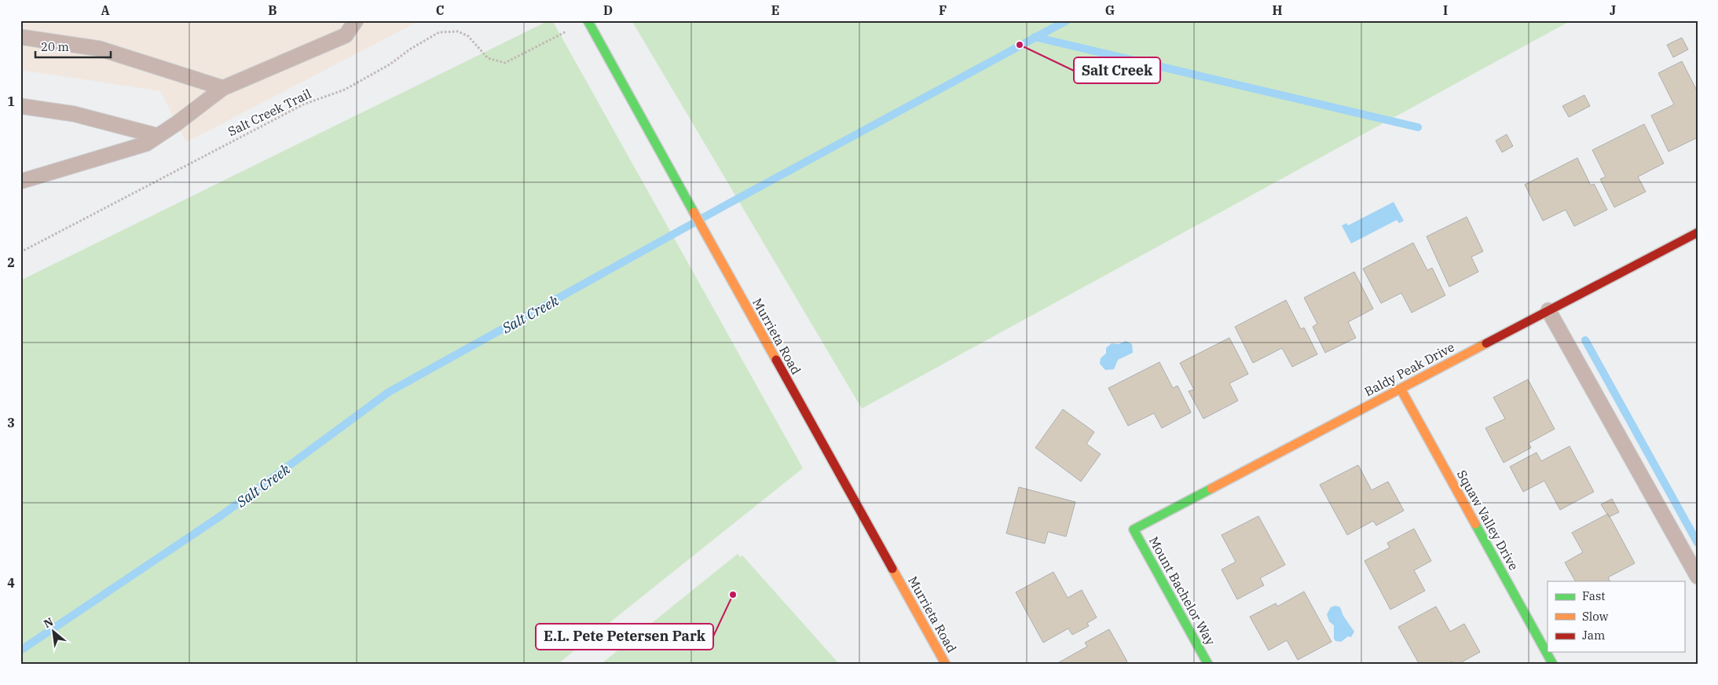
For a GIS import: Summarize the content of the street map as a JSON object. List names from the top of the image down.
{
  "streets": {
    "street": [
      "Murrieta Road",
      "Baldy Peak Drive",
      "Squaw Valley Drive",
      "Mount Bachelor Way"
    ],
    "path": ["Salt Creek Trail"]
  },
  "crossings": [
    ["Baldy Peak Drive", "Squaw Valley Drive"],
    ["Baldy Peak Drive", "Mount Bachelor Way"]
  ],
  "water": ["Salt Creek"],
  "places": ["Salt Creek", "E.L. Pete Petersen Park"],
  "legend": ["Fast", "Slow", "Jam"],
  "scale_bar": "20 m",
  "north": "top left",
  "grid": {
    "columns": [
      "A",
      "B",
      "C",
      "D",
      "E",
      "F",
      "G",
      "H",
      "I",
      "J"
    ],
    "rows": [
      "1",
      "2",
      "3",
      "4"
    ]
  }
}
